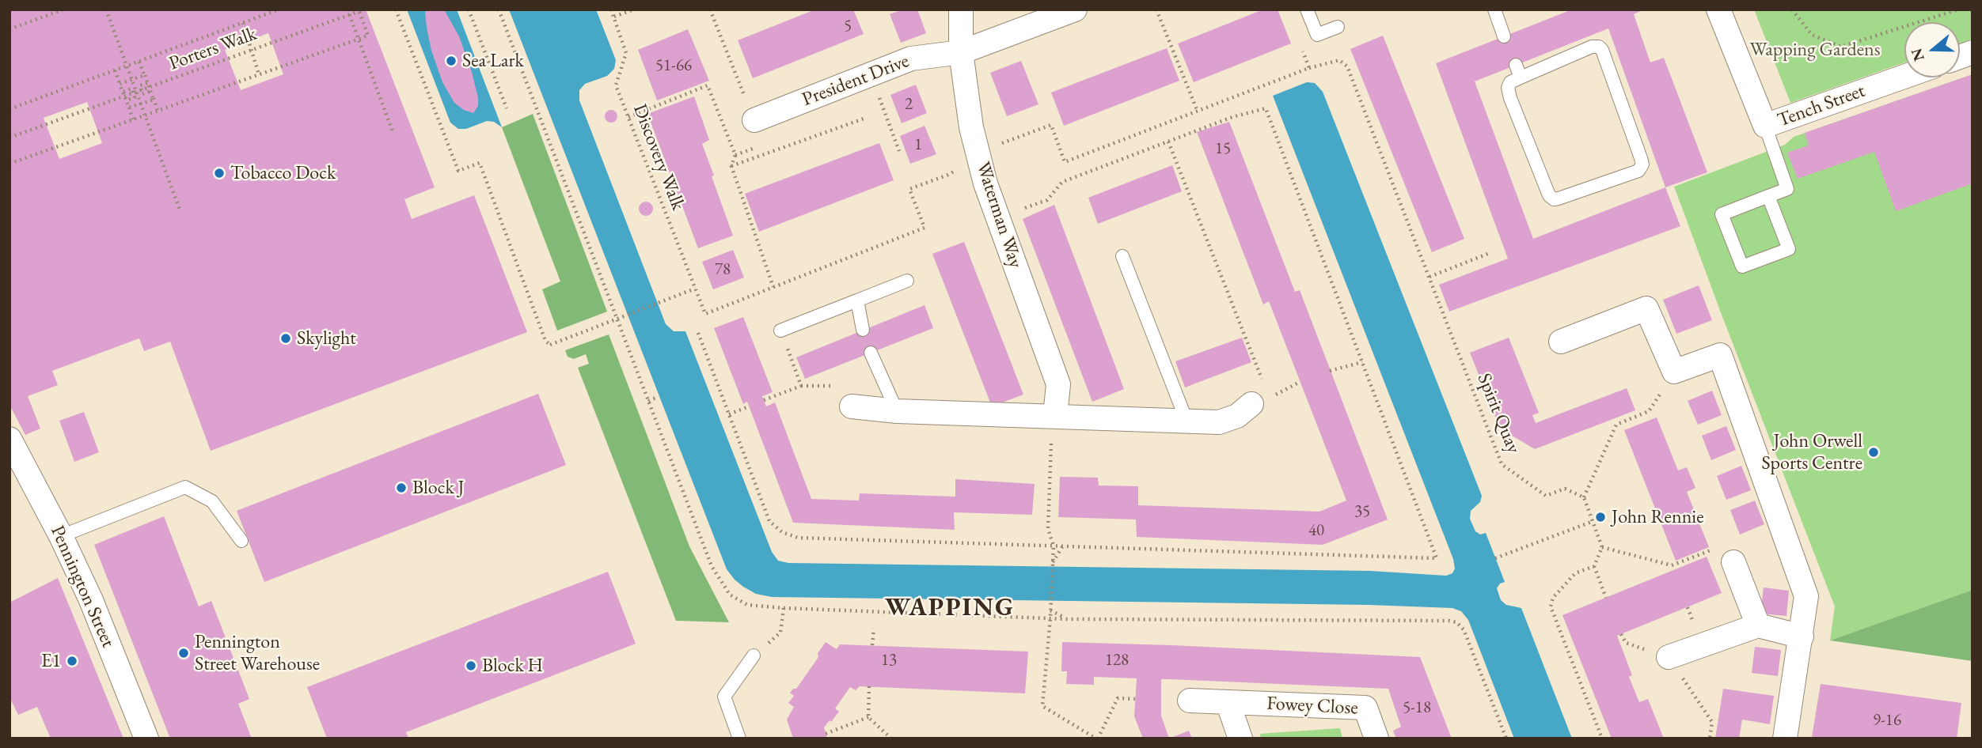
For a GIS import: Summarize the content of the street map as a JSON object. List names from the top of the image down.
{
  "streets": {
    "street": [
      "President Drive",
      "Tench Street",
      "Waterman Way",
      "Pennington Street",
      "Fowey Close"
    ],
    "path": ["Porters Walk", "Discovery Walk", "Spirit Quay"]
  },
  "crossings": [
    ["President Drive", "Waterman Way"]
  ],
  "districts": ["WAPPING"],
  "parks": ["Wapping Gardens"],
  "places": [
    "Sea Lark",
    "Tobacco Dock",
    "Skylight",
    "John Orwell Sports Centre",
    "Block J",
    "John Rennie",
    "Pennington Street Warehouse",
    "E1",
    "Block H"
  ],
  "house_numbers": [
    "5",
    "51-66",
    "2",
    "1",
    "15",
    "78",
    "35",
    "40",
    "13",
    "128",
    "5-18",
    "9-16"
  ],
  "north": "left"
}
